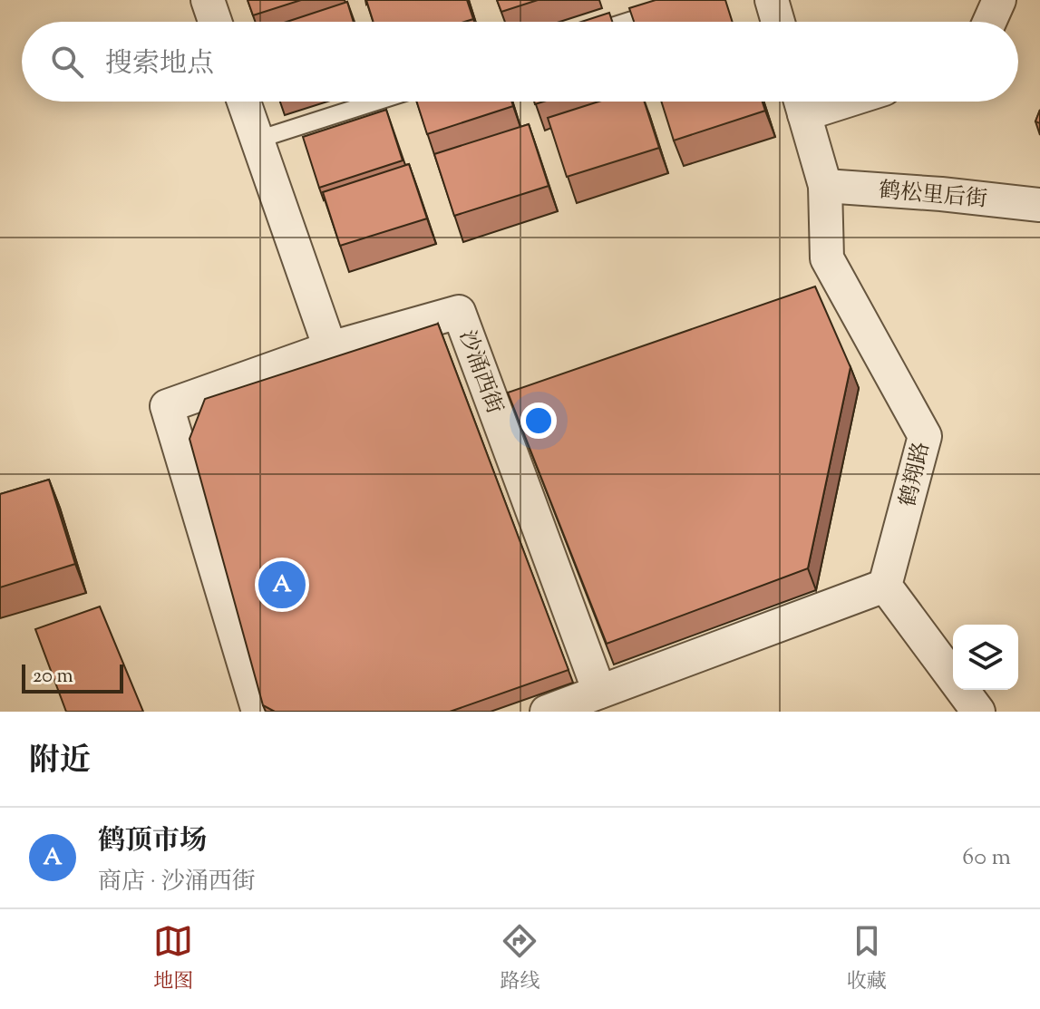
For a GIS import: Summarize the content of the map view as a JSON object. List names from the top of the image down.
{
  "streets": {
    "street": ["鹤松里后街", "沙涌西街", "鹤翔路"]
  },
  "crossings": [
    ["鹤松里后街", "鹤翔路"]
  ],
  "scale_bar": "20 m",
  "page": {
    "search": "搜索地点",
    "pins": "A",
    "scale": "20 m",
    "heading": "附近",
    "list": [
      {
        "mark": "A",
        "name": "鹤顶市场",
        "note": "商店 · 沙涌西街",
        "value": "60 m"
      }
    ],
    "nav": ["地图", "路线", "收藏"]
  }
}
